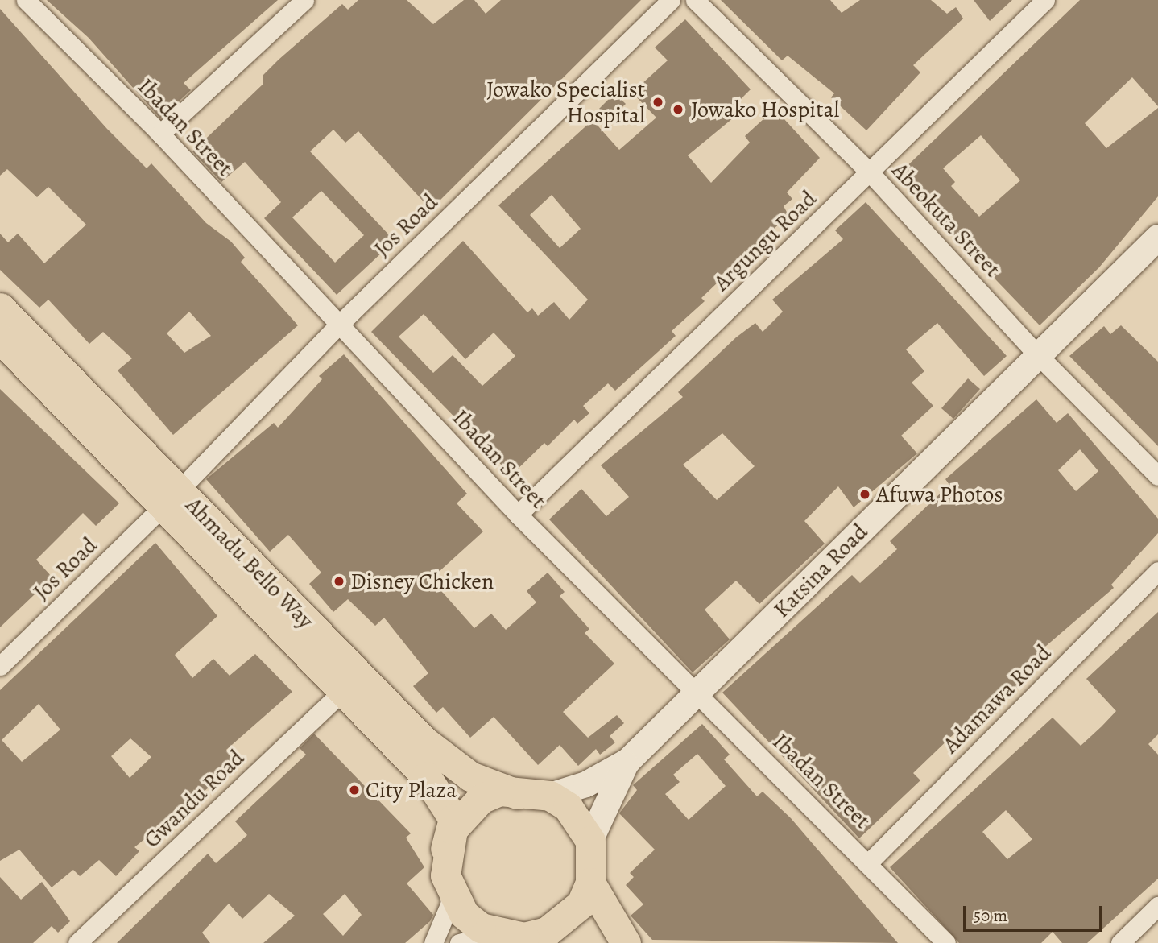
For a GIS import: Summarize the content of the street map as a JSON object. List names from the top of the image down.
{
  "streets": {
    "main road": ["Ahmadu Bello Way"],
    "street": [
      "Ibadan Street",
      "Abeokuta Street",
      "Jos Road",
      "Argungu Road",
      "Katsina Road",
      "Adamawa Road",
      "Gwandu Road"
    ]
  },
  "crossings": [
    ["Ibadan Street", "Jos Road"],
    ["Ibadan Street", "Argungu Road"],
    ["Ibadan Street", "Katsina Road"],
    ["Ibadan Street", "Adamawa Road"],
    ["Abeokuta Street", "Argungu Road"],
    ["Abeokuta Street", "Katsina Road"],
    ["Jos Road", "Ahmadu Bello Way"],
    ["Ahmadu Bello Way", "Katsina Road"],
    ["Ahmadu Bello Way", "Gwandu Road"]
  ],
  "places": [
    "Jowako Specialist Hospital",
    "Jowako Hospital",
    "Afuwa Photos",
    "Disney Chicken",
    "City Plaza"
  ],
  "scale_bar": "50 m"
}
